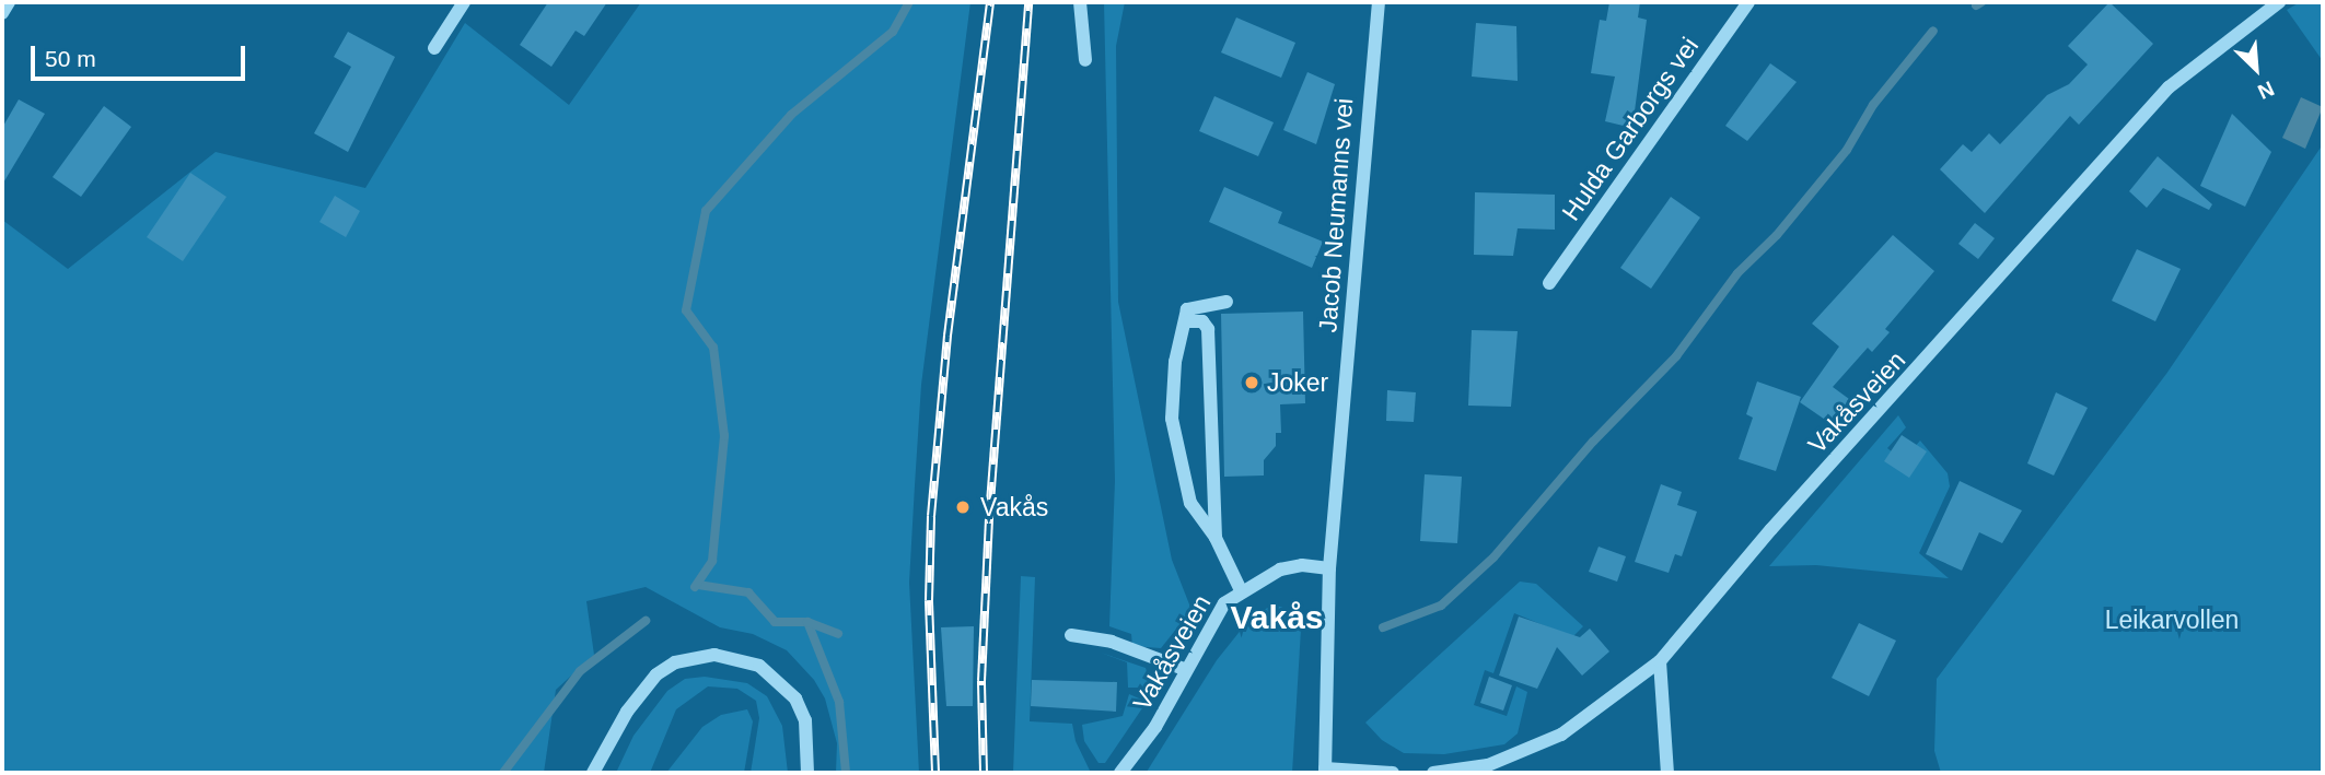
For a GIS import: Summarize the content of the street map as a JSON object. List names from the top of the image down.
{
  "streets": {
    "street": ["Hulda Garborgs vei", "Jacob Neumanns vei", "Vakåsveien"]
  },
  "crossings": [
    ["Jacob Neumanns vei", "Vakåsveien"]
  ],
  "districts": ["Vakås"],
  "parks": ["Leikarvollen"],
  "places": ["Joker", "Vakås"],
  "scale_bar": "50 m",
  "north": "bottom right"
}
